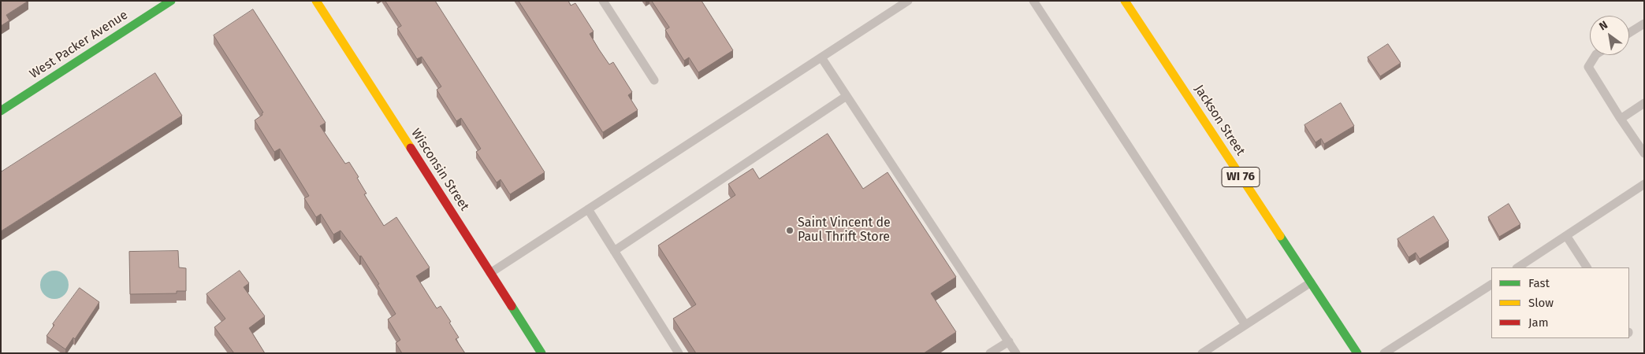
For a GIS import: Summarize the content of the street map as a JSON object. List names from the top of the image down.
{
  "streets": {
    "street": [
      "West Packer Avenue",
      "Jackson Street",
      "Wisconsin Street",
      "WI 76"
    ]
  },
  "places": ["Saint Vincent de Paul Thrift Store"],
  "legend": ["Fast", "Slow", "Jam"],
  "north": "top left"
}
